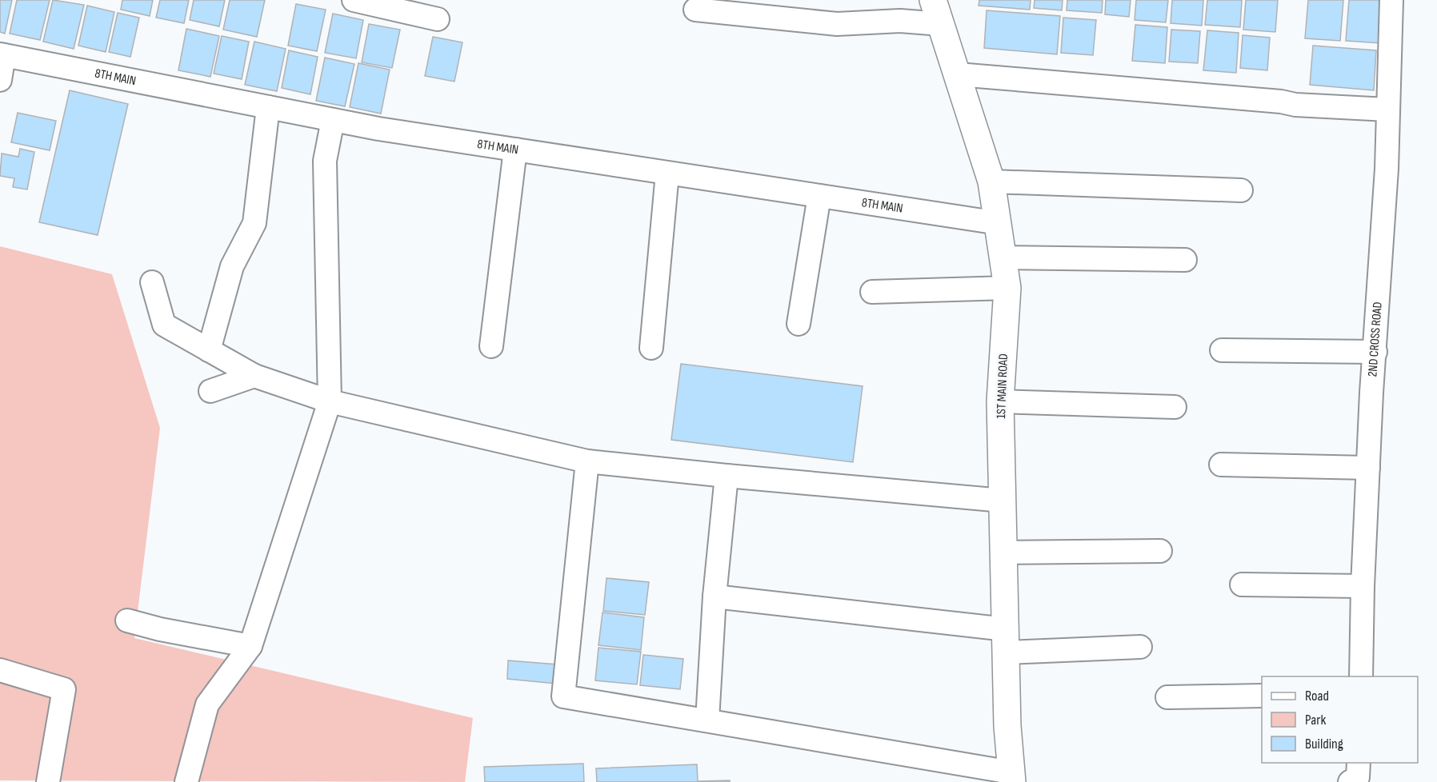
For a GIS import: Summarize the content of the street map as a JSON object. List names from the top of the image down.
{
  "streets": {
    "street": ["8TH MAIN", "2ND CROSS ROAD", "1ST MAIN ROAD"]
  },
  "crossings": [
    ["8TH MAIN", "1ST MAIN ROAD"]
  ],
  "legend": ["Road", "Park", "Building"]
}
